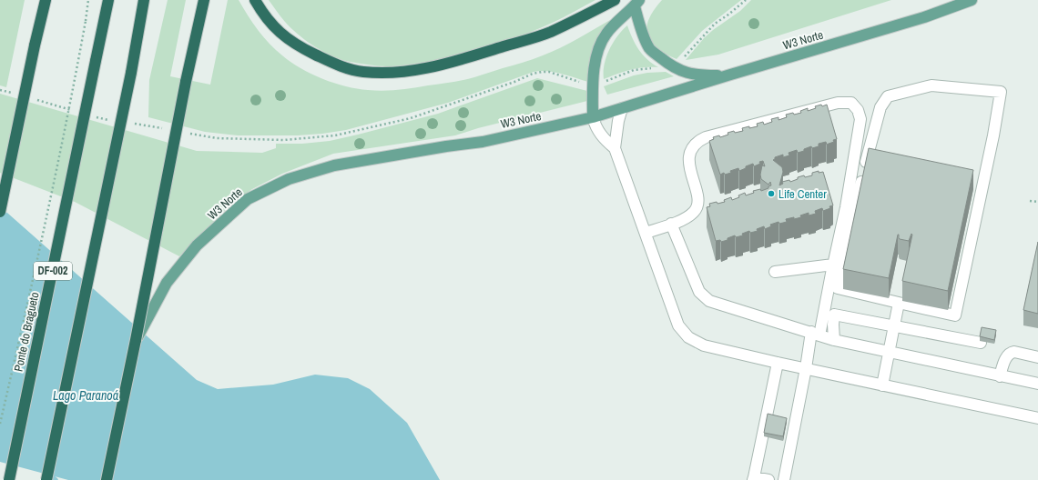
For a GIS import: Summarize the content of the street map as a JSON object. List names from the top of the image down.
{
  "streets": {
    "highway": ["DF-002", "Ponte do Bragueto"],
    "main road": ["W3 Norte"]
  },
  "water": ["Lago Paranoá"],
  "places": ["Life Center"]
}
